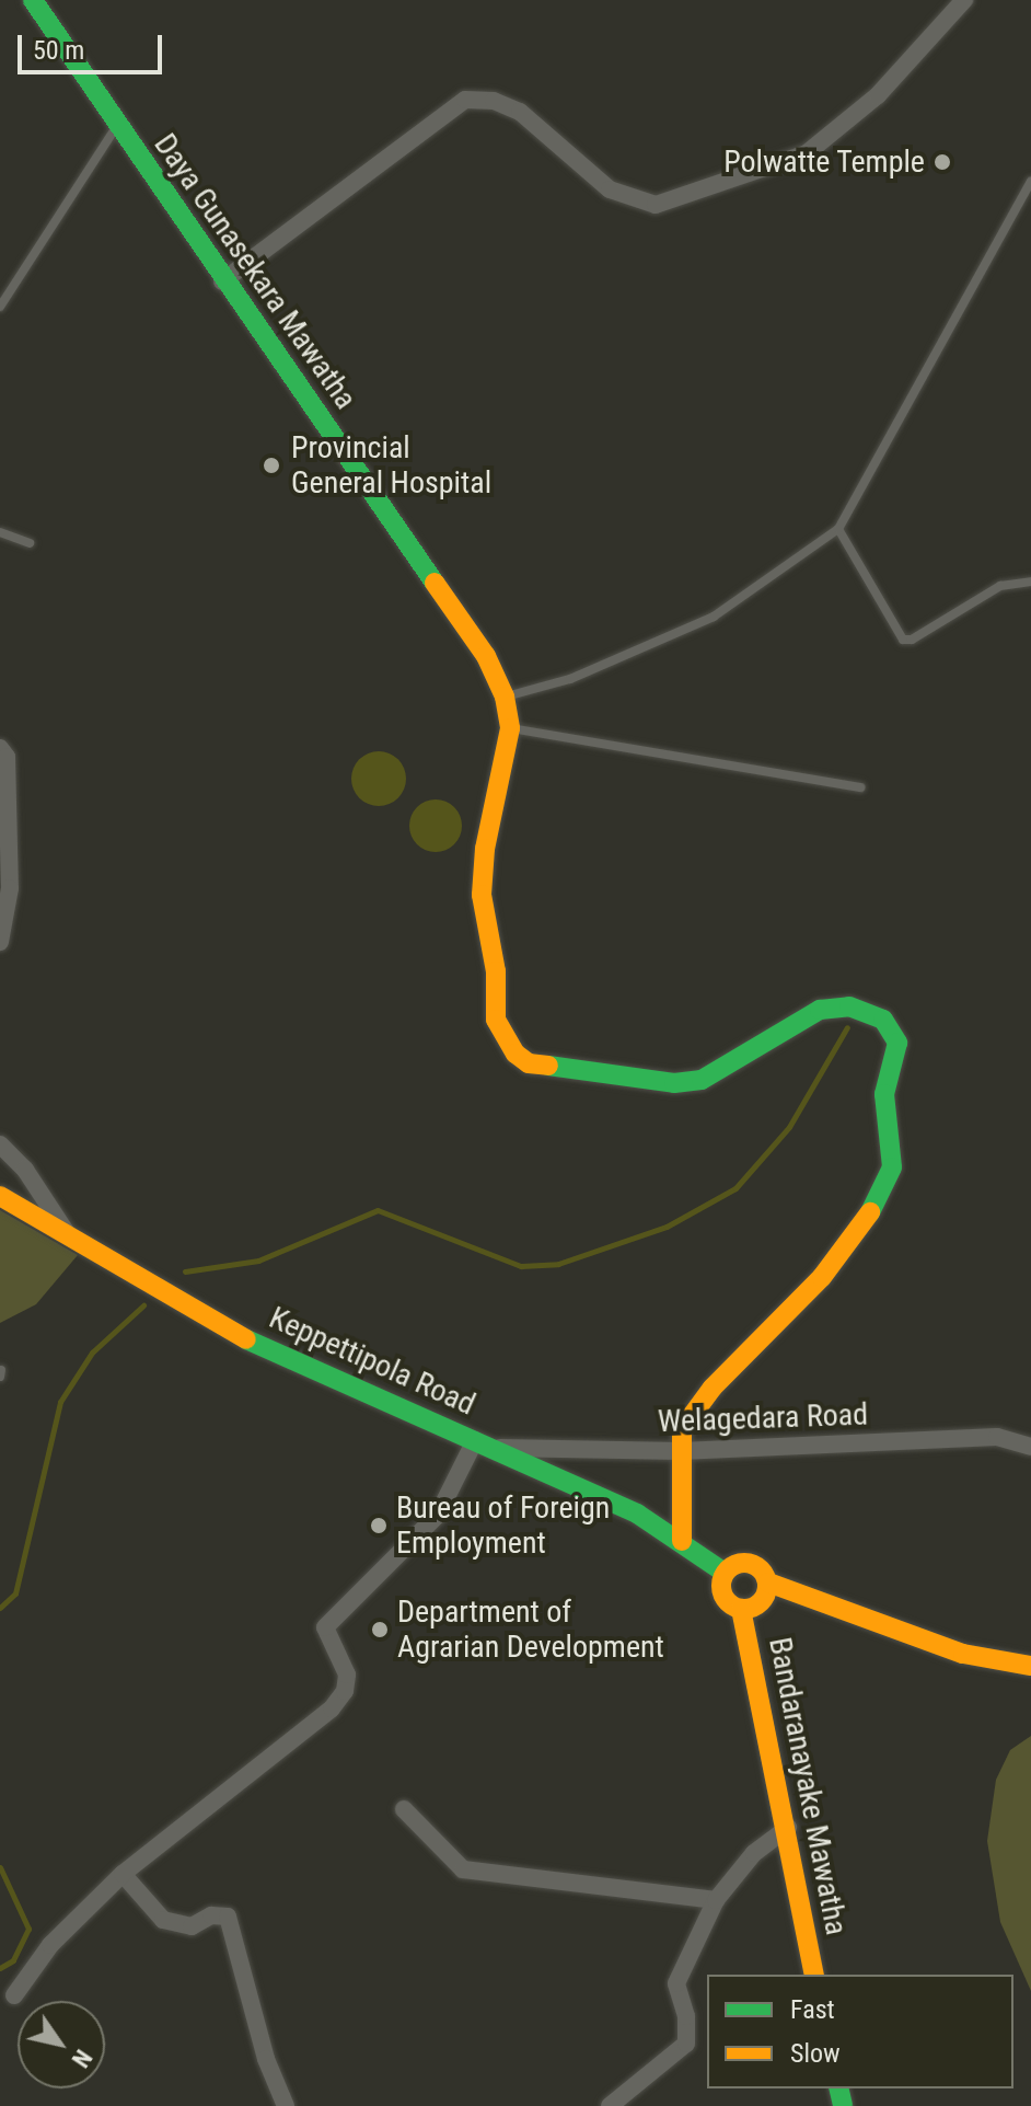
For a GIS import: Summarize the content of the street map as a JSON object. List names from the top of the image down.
{
  "streets": {
    "street": [
      "Daya Gunasekara Mawatha",
      "Keppettipola Road",
      "Welagedara Road",
      "Bandaranayake Mawatha"
    ]
  },
  "crossings": [
    ["Daya Gunasekara Mawatha", "Keppettipola Road"],
    ["Daya Gunasekara Mawatha", "Welagedara Road"],
    ["Keppettipola Road", "Welagedara Road"],
    ["Keppettipola Road", "Bandaranayake Mawatha"]
  ],
  "places": [
    "Polwatte Temple",
    "Provincial General Hospital",
    "Bureau of Foreign Employment",
    "Department of Agrarian Development"
  ],
  "legend": ["Fast", "Slow"],
  "scale_bar": "50 m",
  "north": "bottom right"
}
